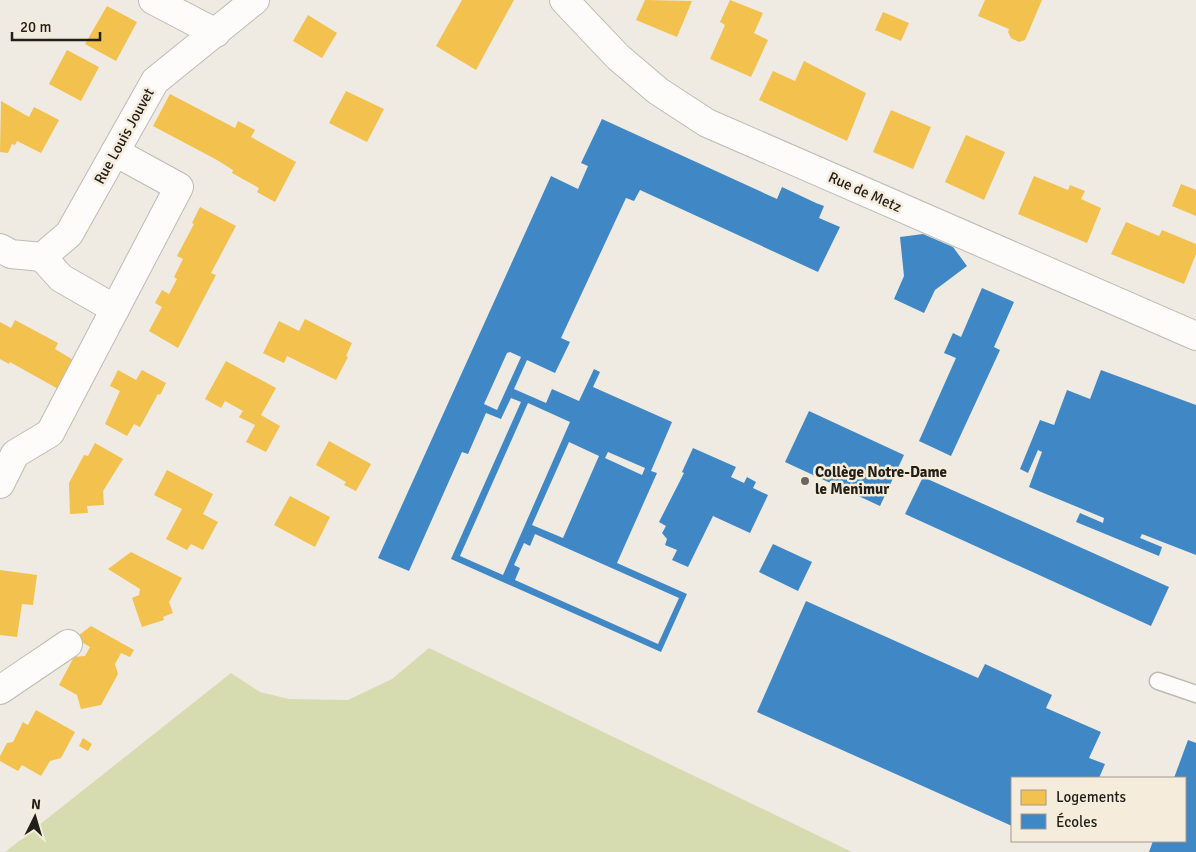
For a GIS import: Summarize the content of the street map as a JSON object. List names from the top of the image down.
{
  "streets": {
    "street": ["Rue Louis Jouvet", "Rue de Metz"]
  },
  "places": ["Collège Notre-Dame le Menimur"],
  "legend": ["Logements", "Écoles"],
  "scale_bar": "20 m",
  "north": "top"
}
